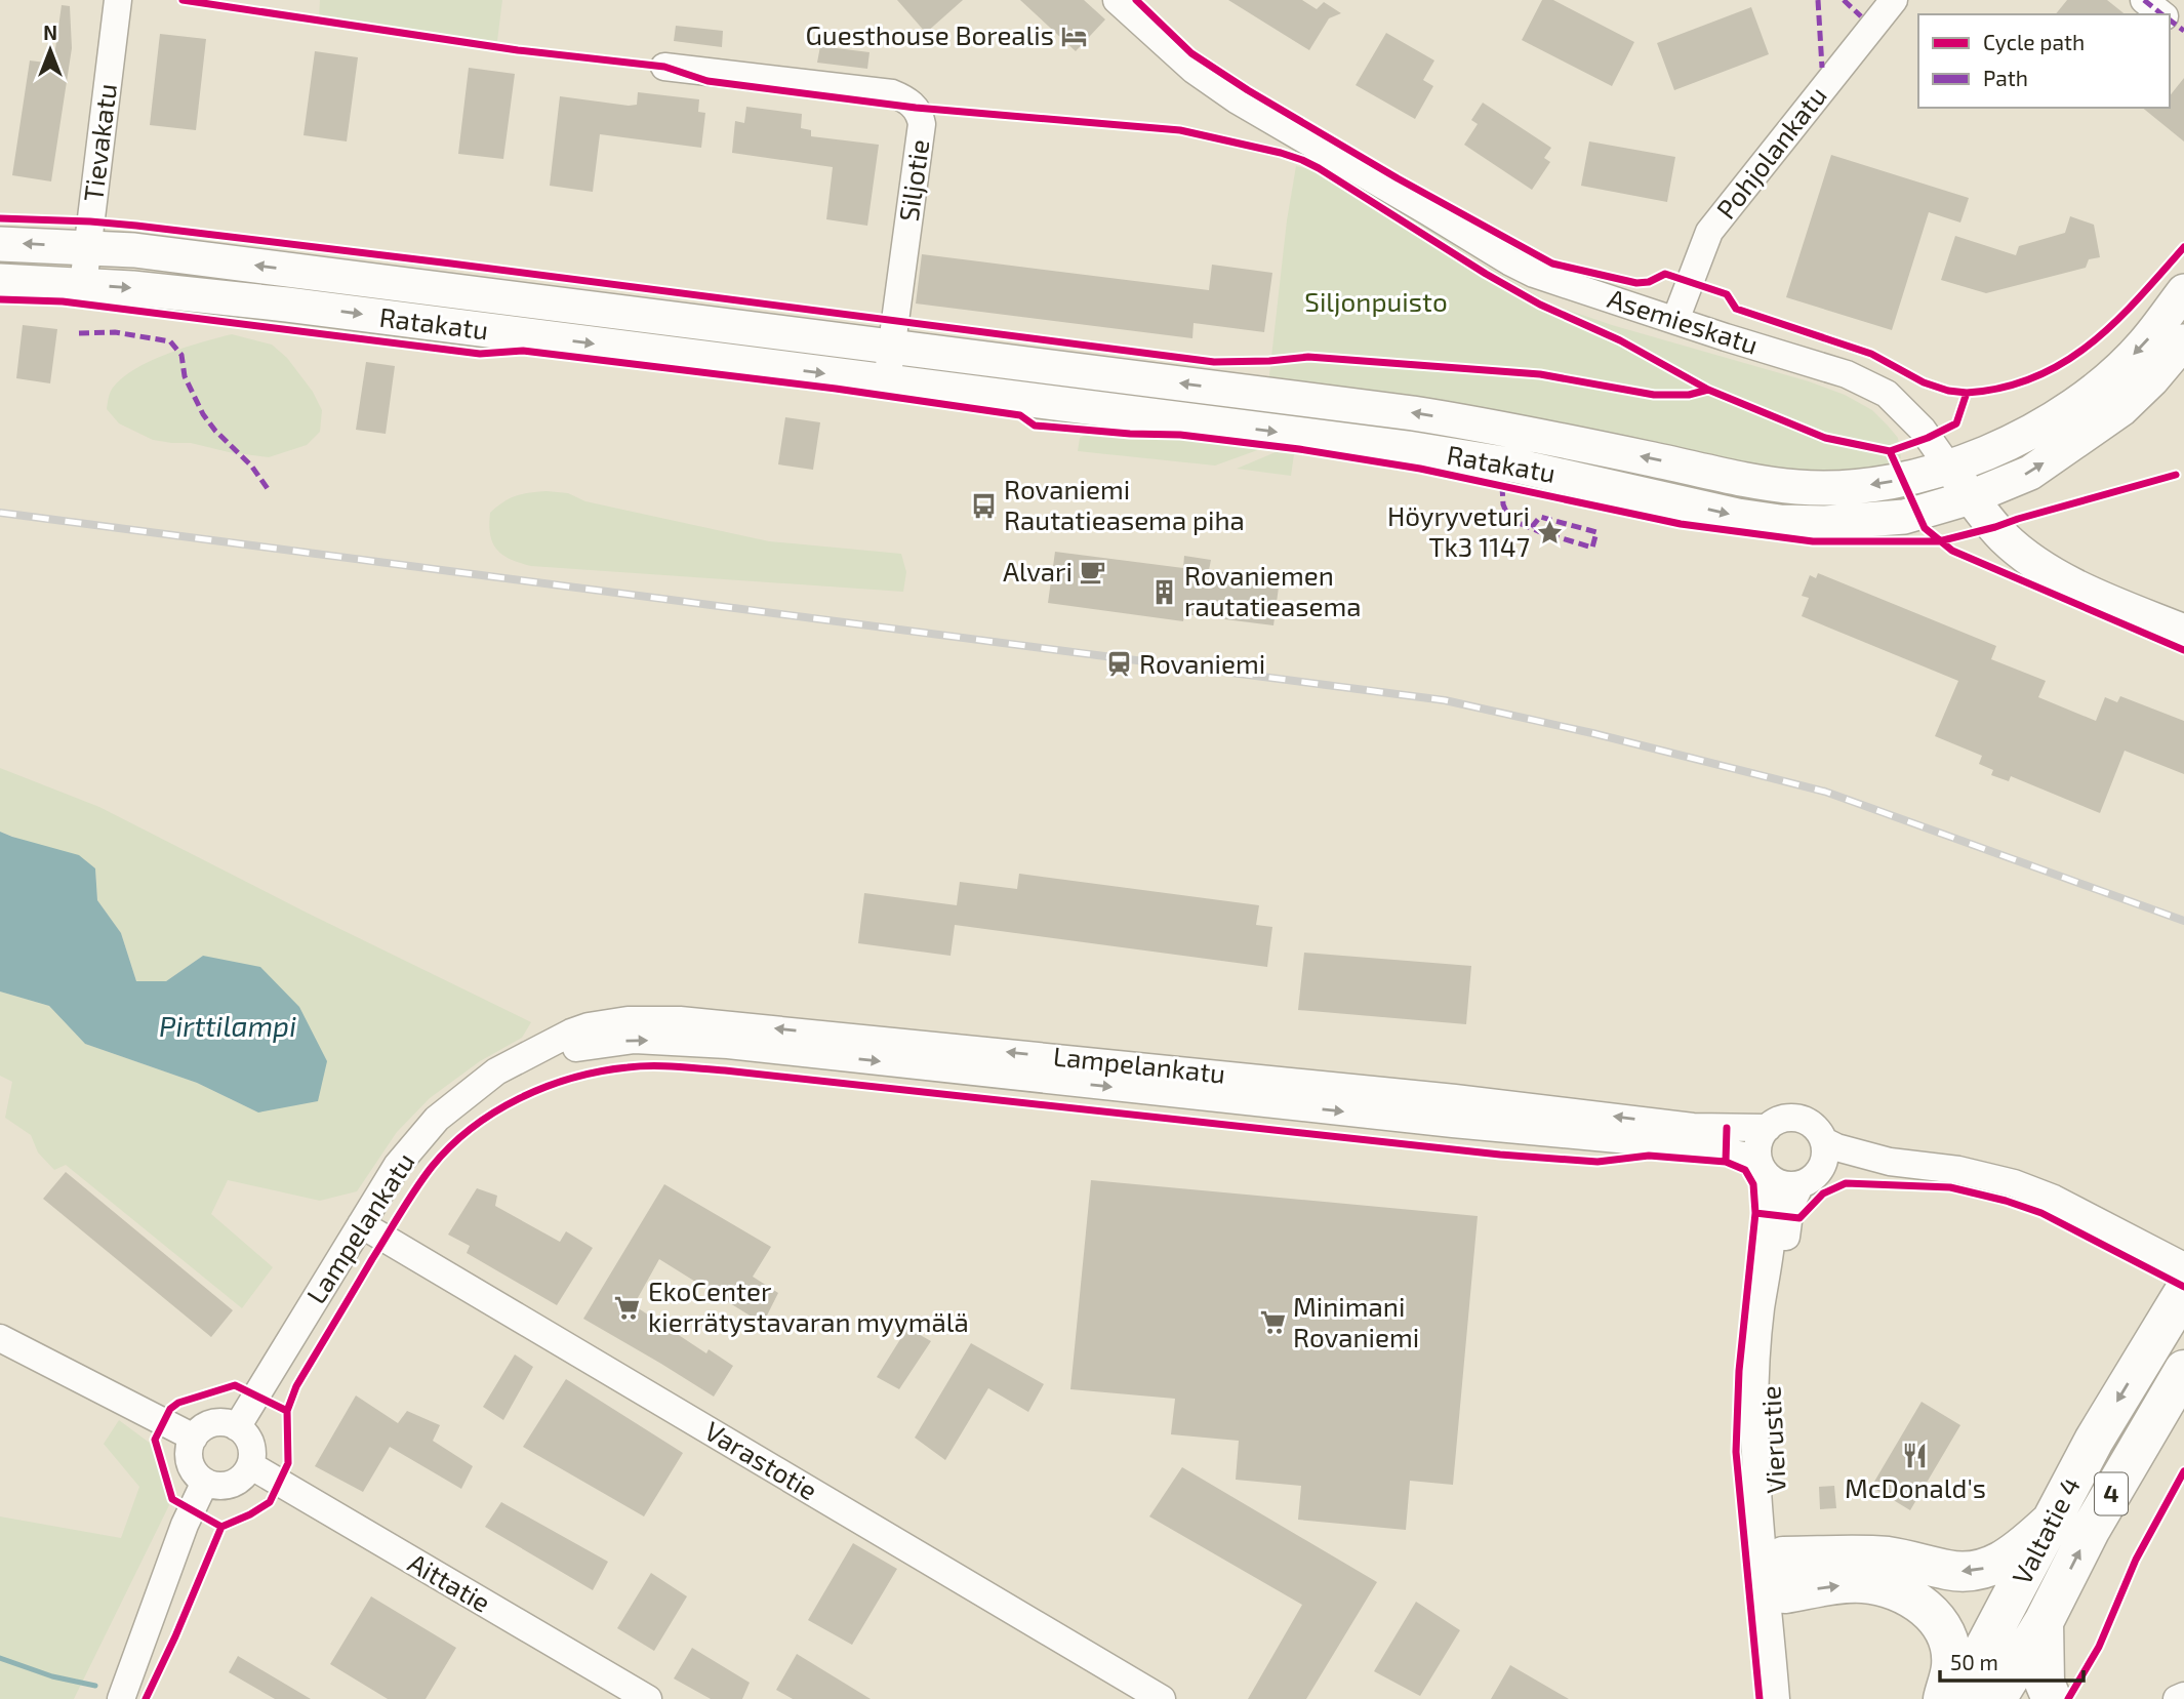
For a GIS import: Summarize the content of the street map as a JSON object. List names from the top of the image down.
{
  "streets": {
    "highway": ["4", "Valtatie 4"],
    "main road": ["Ratakatu"],
    "street": [
      "Tievakatu",
      "Pohjolankatu",
      "Siljotie",
      "Asemieskatu",
      "Lampelankatu",
      "Vierustie",
      "Varastotie",
      "Aittatie"
    ]
  },
  "crossings": [
    ["Tievakatu", "Ratakatu"],
    ["Pohjolankatu", "Asemieskatu"],
    ["Siljotie", "Ratakatu"],
    ["Asemieskatu", "Ratakatu"],
    ["Lampelankatu", "Vierustie"],
    ["Lampelankatu", "Varastotie"],
    ["Lampelankatu", "Aittatie"]
  ],
  "water": ["Pirttilampi"],
  "parks": ["Siljonpuisto"],
  "places": {
    "hotel": ["Guesthouse Borealis"],
    "bus stop": ["Rovaniemi Rautatieasema piha"],
    "place": ["Höyryveturi Tk3 1147"],
    "cafe": ["Alvari"],
    "building": ["Rovaniemen rautatieasema"],
    "station": ["Rovaniemi"],
    "supermarket": ["EkoCenter kierrätystavaran myymälä", "Minimani Rovaniemi"],
    "restaurant": ["McDonald's"]
  },
  "legend": ["Cycle path", "Path"],
  "scale_bar": "50 m",
  "north": "top"
}
